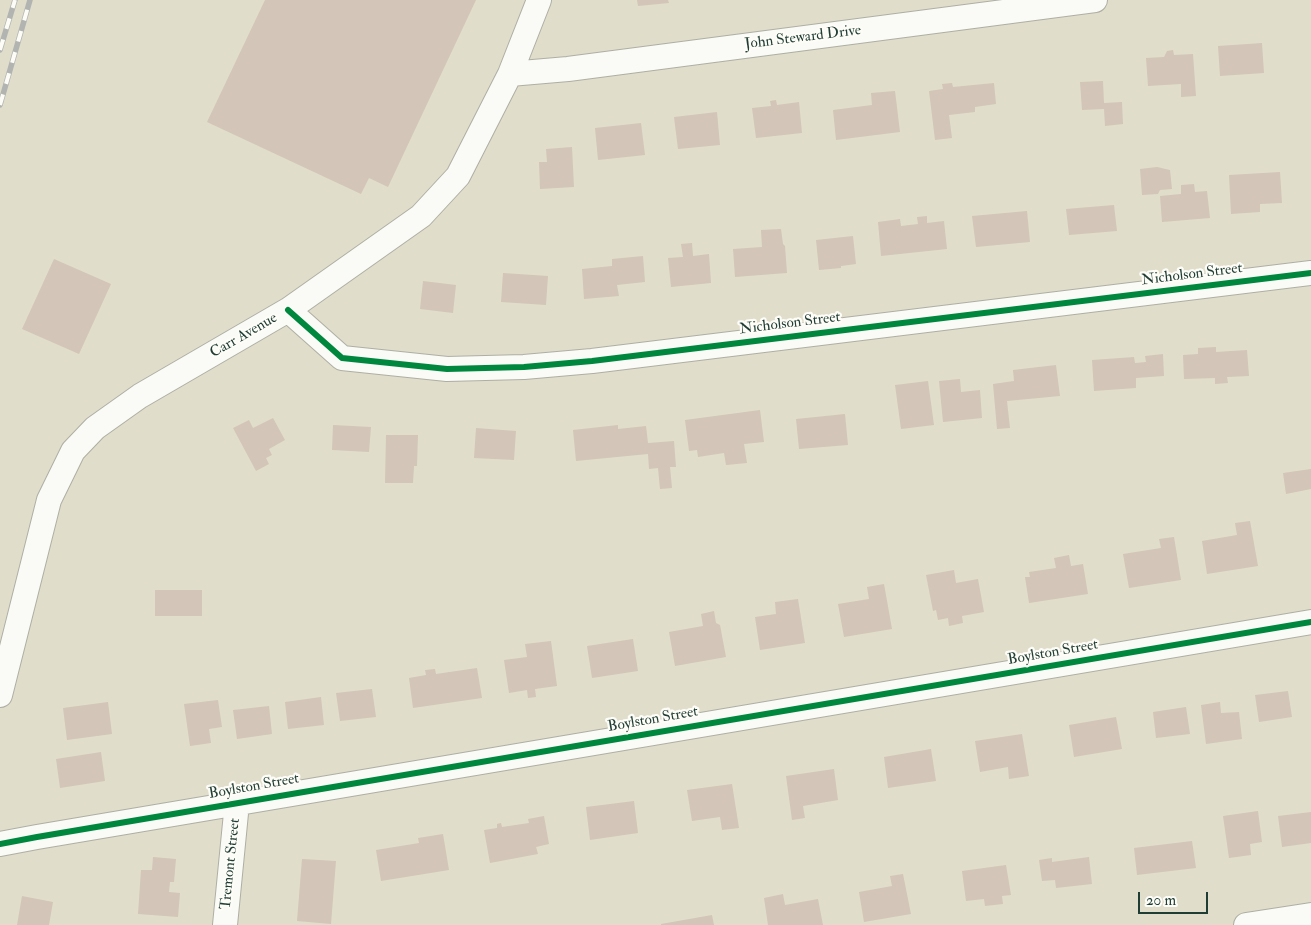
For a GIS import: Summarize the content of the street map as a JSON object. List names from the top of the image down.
{
  "streets": {
    "street": [
      "John Steward Drive",
      "Nicholson Street",
      "Carr Avenue",
      "Boylston Street",
      "Tremont Street"
    ]
  },
  "crossings": [
    ["John Steward Drive", "Carr Avenue"],
    ["Nicholson Street", "Carr Avenue"],
    ["Boylston Street", "Tremont Street"]
  ],
  "scale_bar": "20 m"
}
